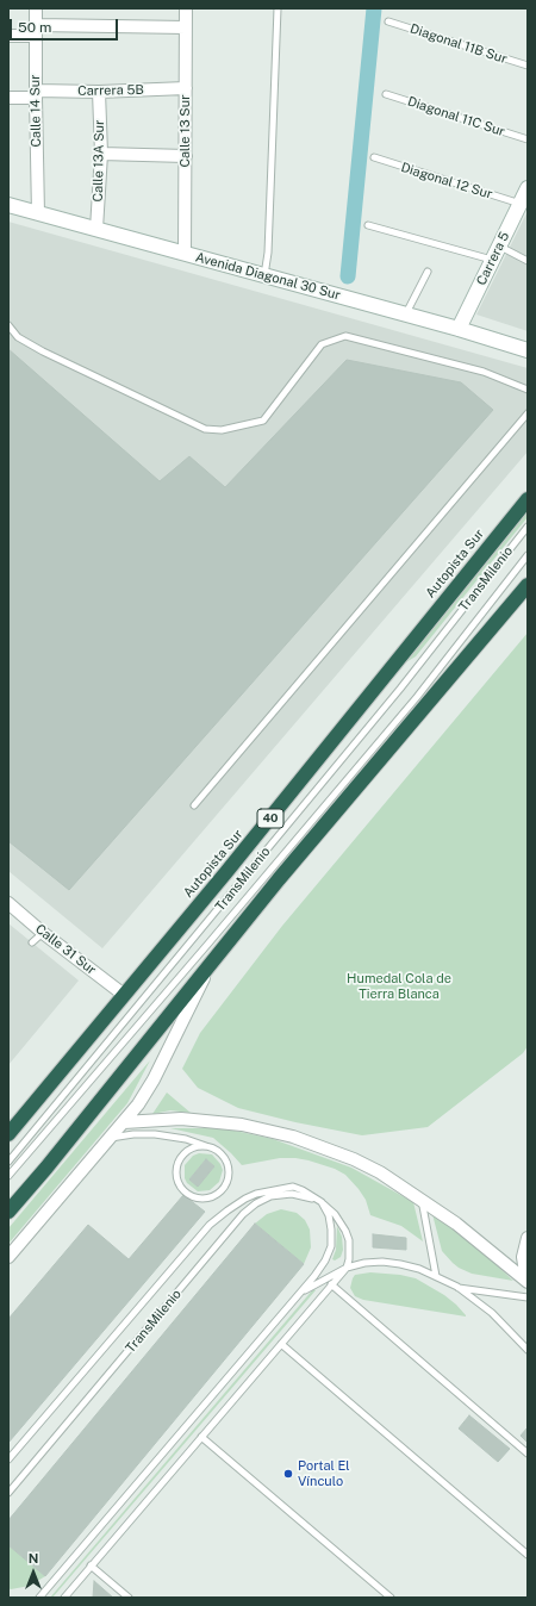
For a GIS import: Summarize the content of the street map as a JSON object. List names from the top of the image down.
{
  "streets": {
    "highway": ["Autopista Sur", "40"],
    "street": [
      "Carrera 5B",
      "Calle 14 Sur",
      "Calle 13 Sur",
      "Calle 13A Sur",
      "Carrera 5",
      "Avenida Diagonal 30 Sur",
      "Calle 31 Sur"
    ],
    "lane": [
      "Diagonal 11B Sur",
      "Diagonal 11C Sur",
      "Diagonal 12 Sur",
      "TransMilenio"
    ]
  },
  "crossings": [
    ["Carrera 5B", "Calle 14 Sur"],
    ["Carrera 5B", "Calle 13 Sur"],
    ["Carrera 5B", "Calle 13A Sur"],
    ["Calle 14 Sur", "Avenida Diagonal 30 Sur"],
    ["Calle 13 Sur", "Avenida Diagonal 30 Sur"],
    ["Calle 13A Sur", "Avenida Diagonal 30 Sur"],
    ["Diagonal 12 Sur", "Carrera 5"],
    ["Carrera 5", "Avenida Diagonal 30 Sur"],
    ["Autopista Sur", "Calle 31 Sur"]
  ],
  "parks": ["Humedal Cola de Tierra Blanca"],
  "places": ["Portal El Vínculo"],
  "scale_bar": "50 m",
  "north": "top"
}
